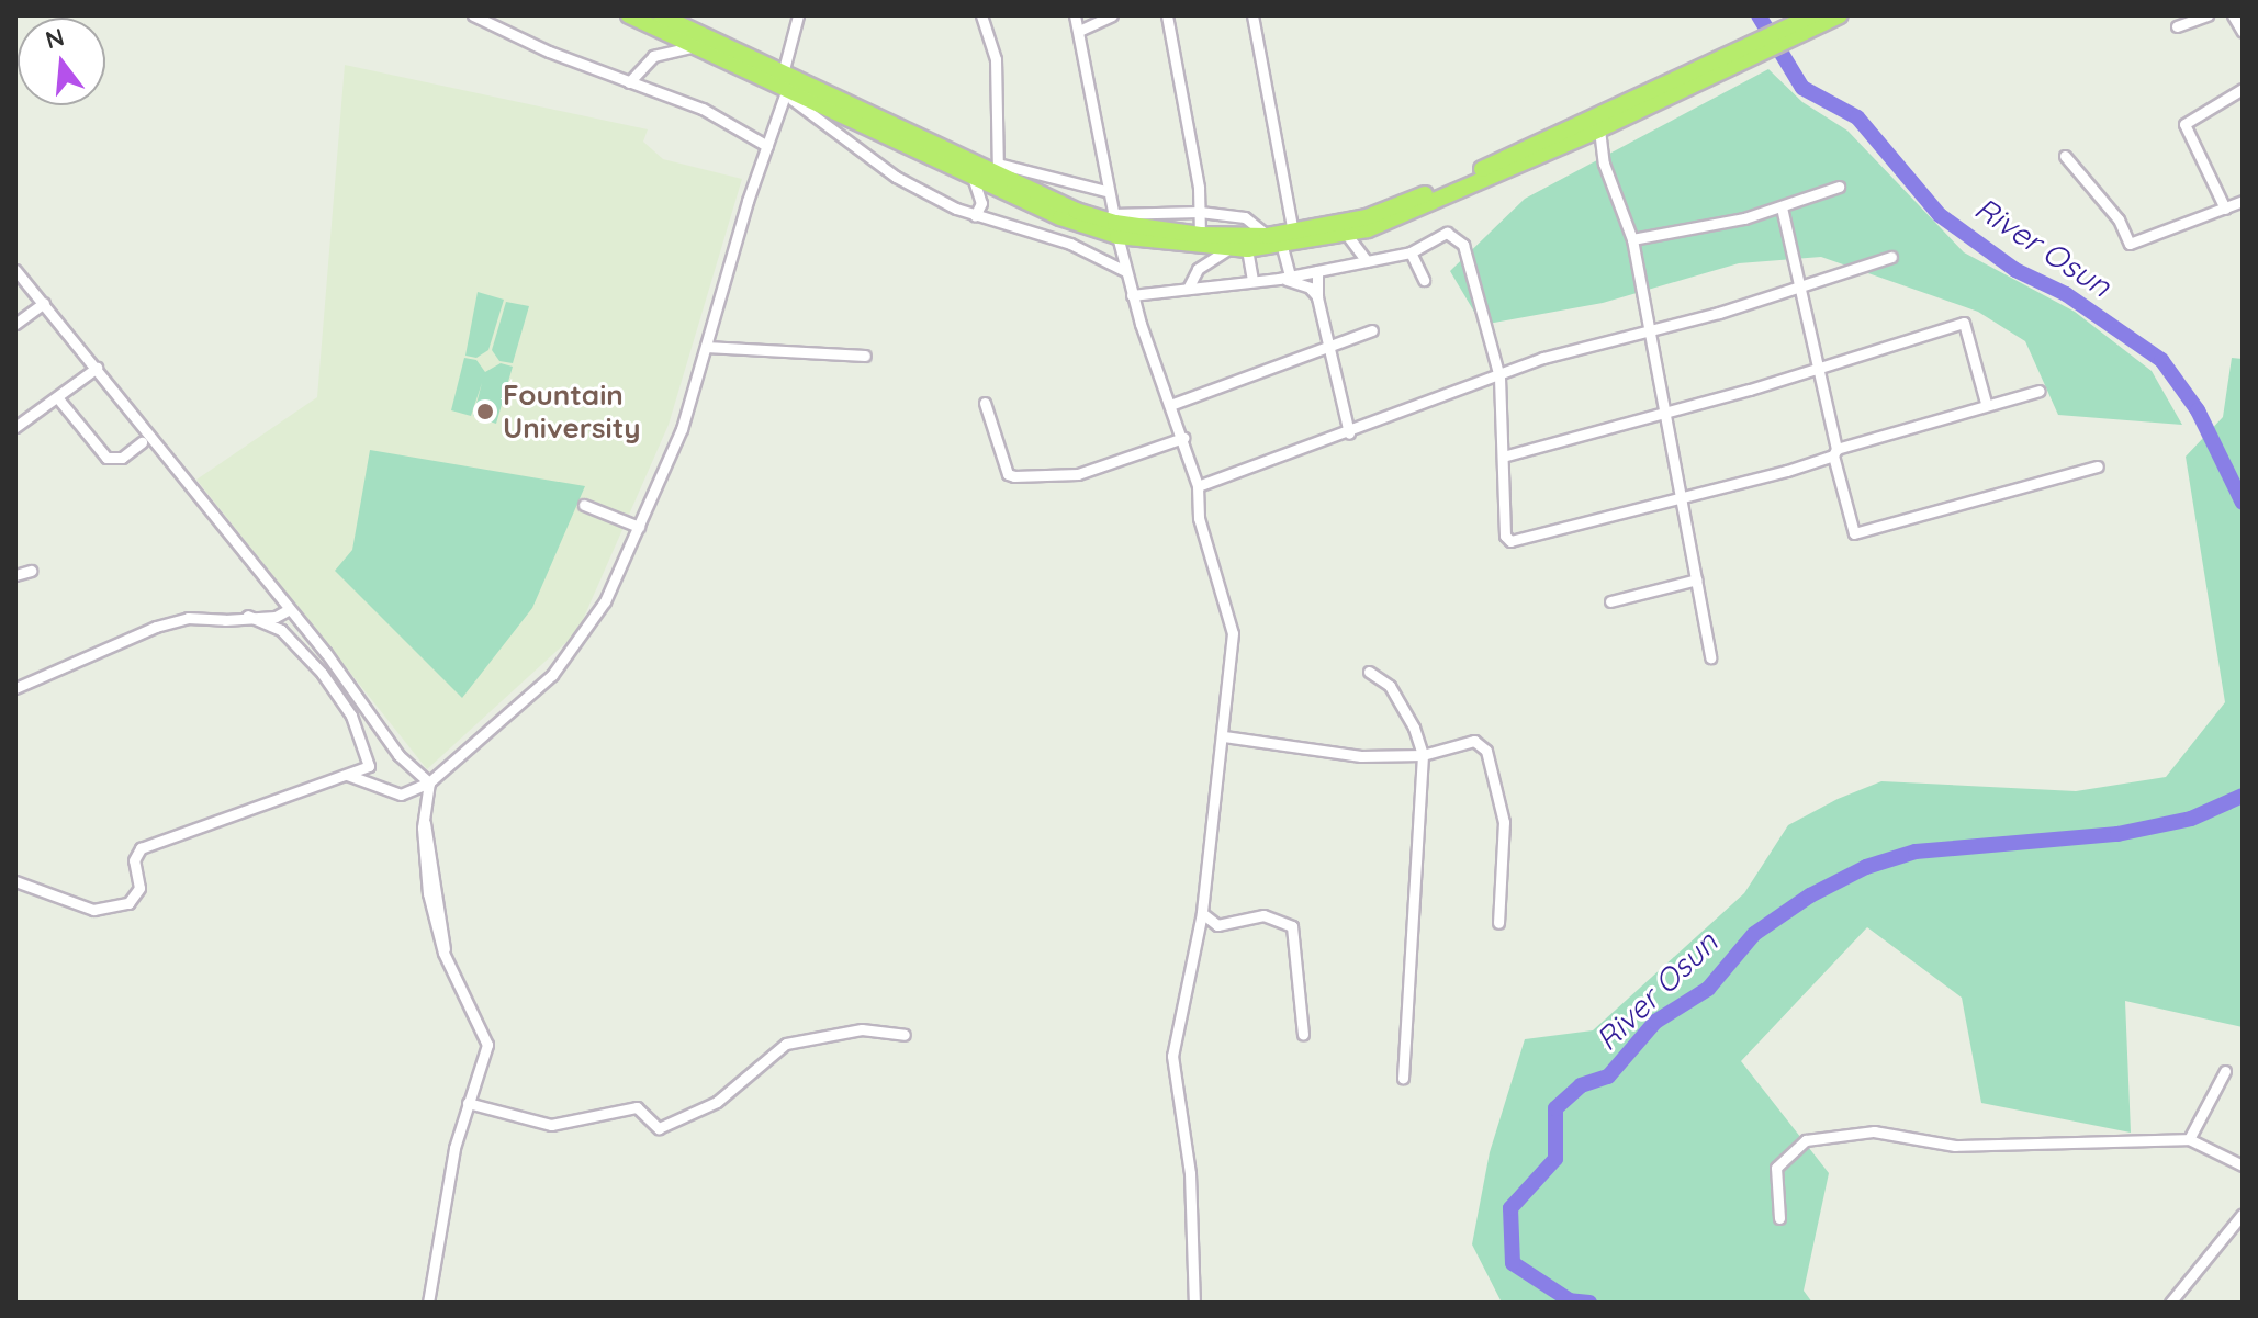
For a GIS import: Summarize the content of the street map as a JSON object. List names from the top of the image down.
{
  "water": ["River Osun"],
  "places": ["Fountain University"],
  "north": "top"
}
